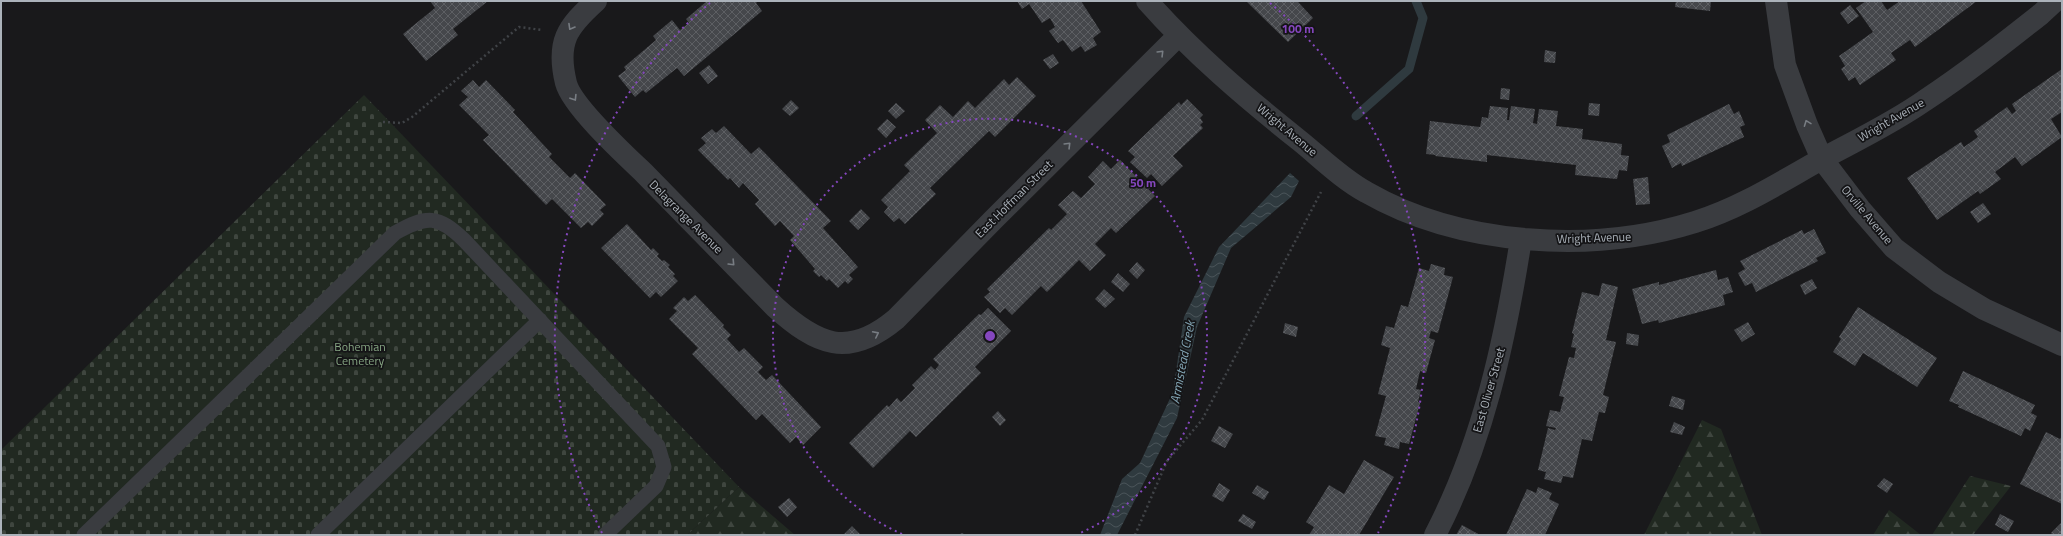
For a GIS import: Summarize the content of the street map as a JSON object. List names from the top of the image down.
{
  "streets": {
    "street": [
      "Wright Avenue",
      "East Hoffman Street",
      "Orville Avenue",
      "Delagrange Avenue",
      "East Oliver Street"
    ]
  },
  "crossings": [
    ["Wright Avenue", "East Hoffman Street"],
    ["Wright Avenue", "Orville Avenue"],
    ["Wright Avenue", "East Oliver Street"],
    ["East Hoffman Street", "Delagrange Avenue"]
  ],
  "one_way": ["East Hoffman Street", "Delagrange Avenue"],
  "water": ["Armistead Creek"],
  "parks": ["Bohemian Cemetery"],
  "rings": ["100 m", "50 m"]
}
